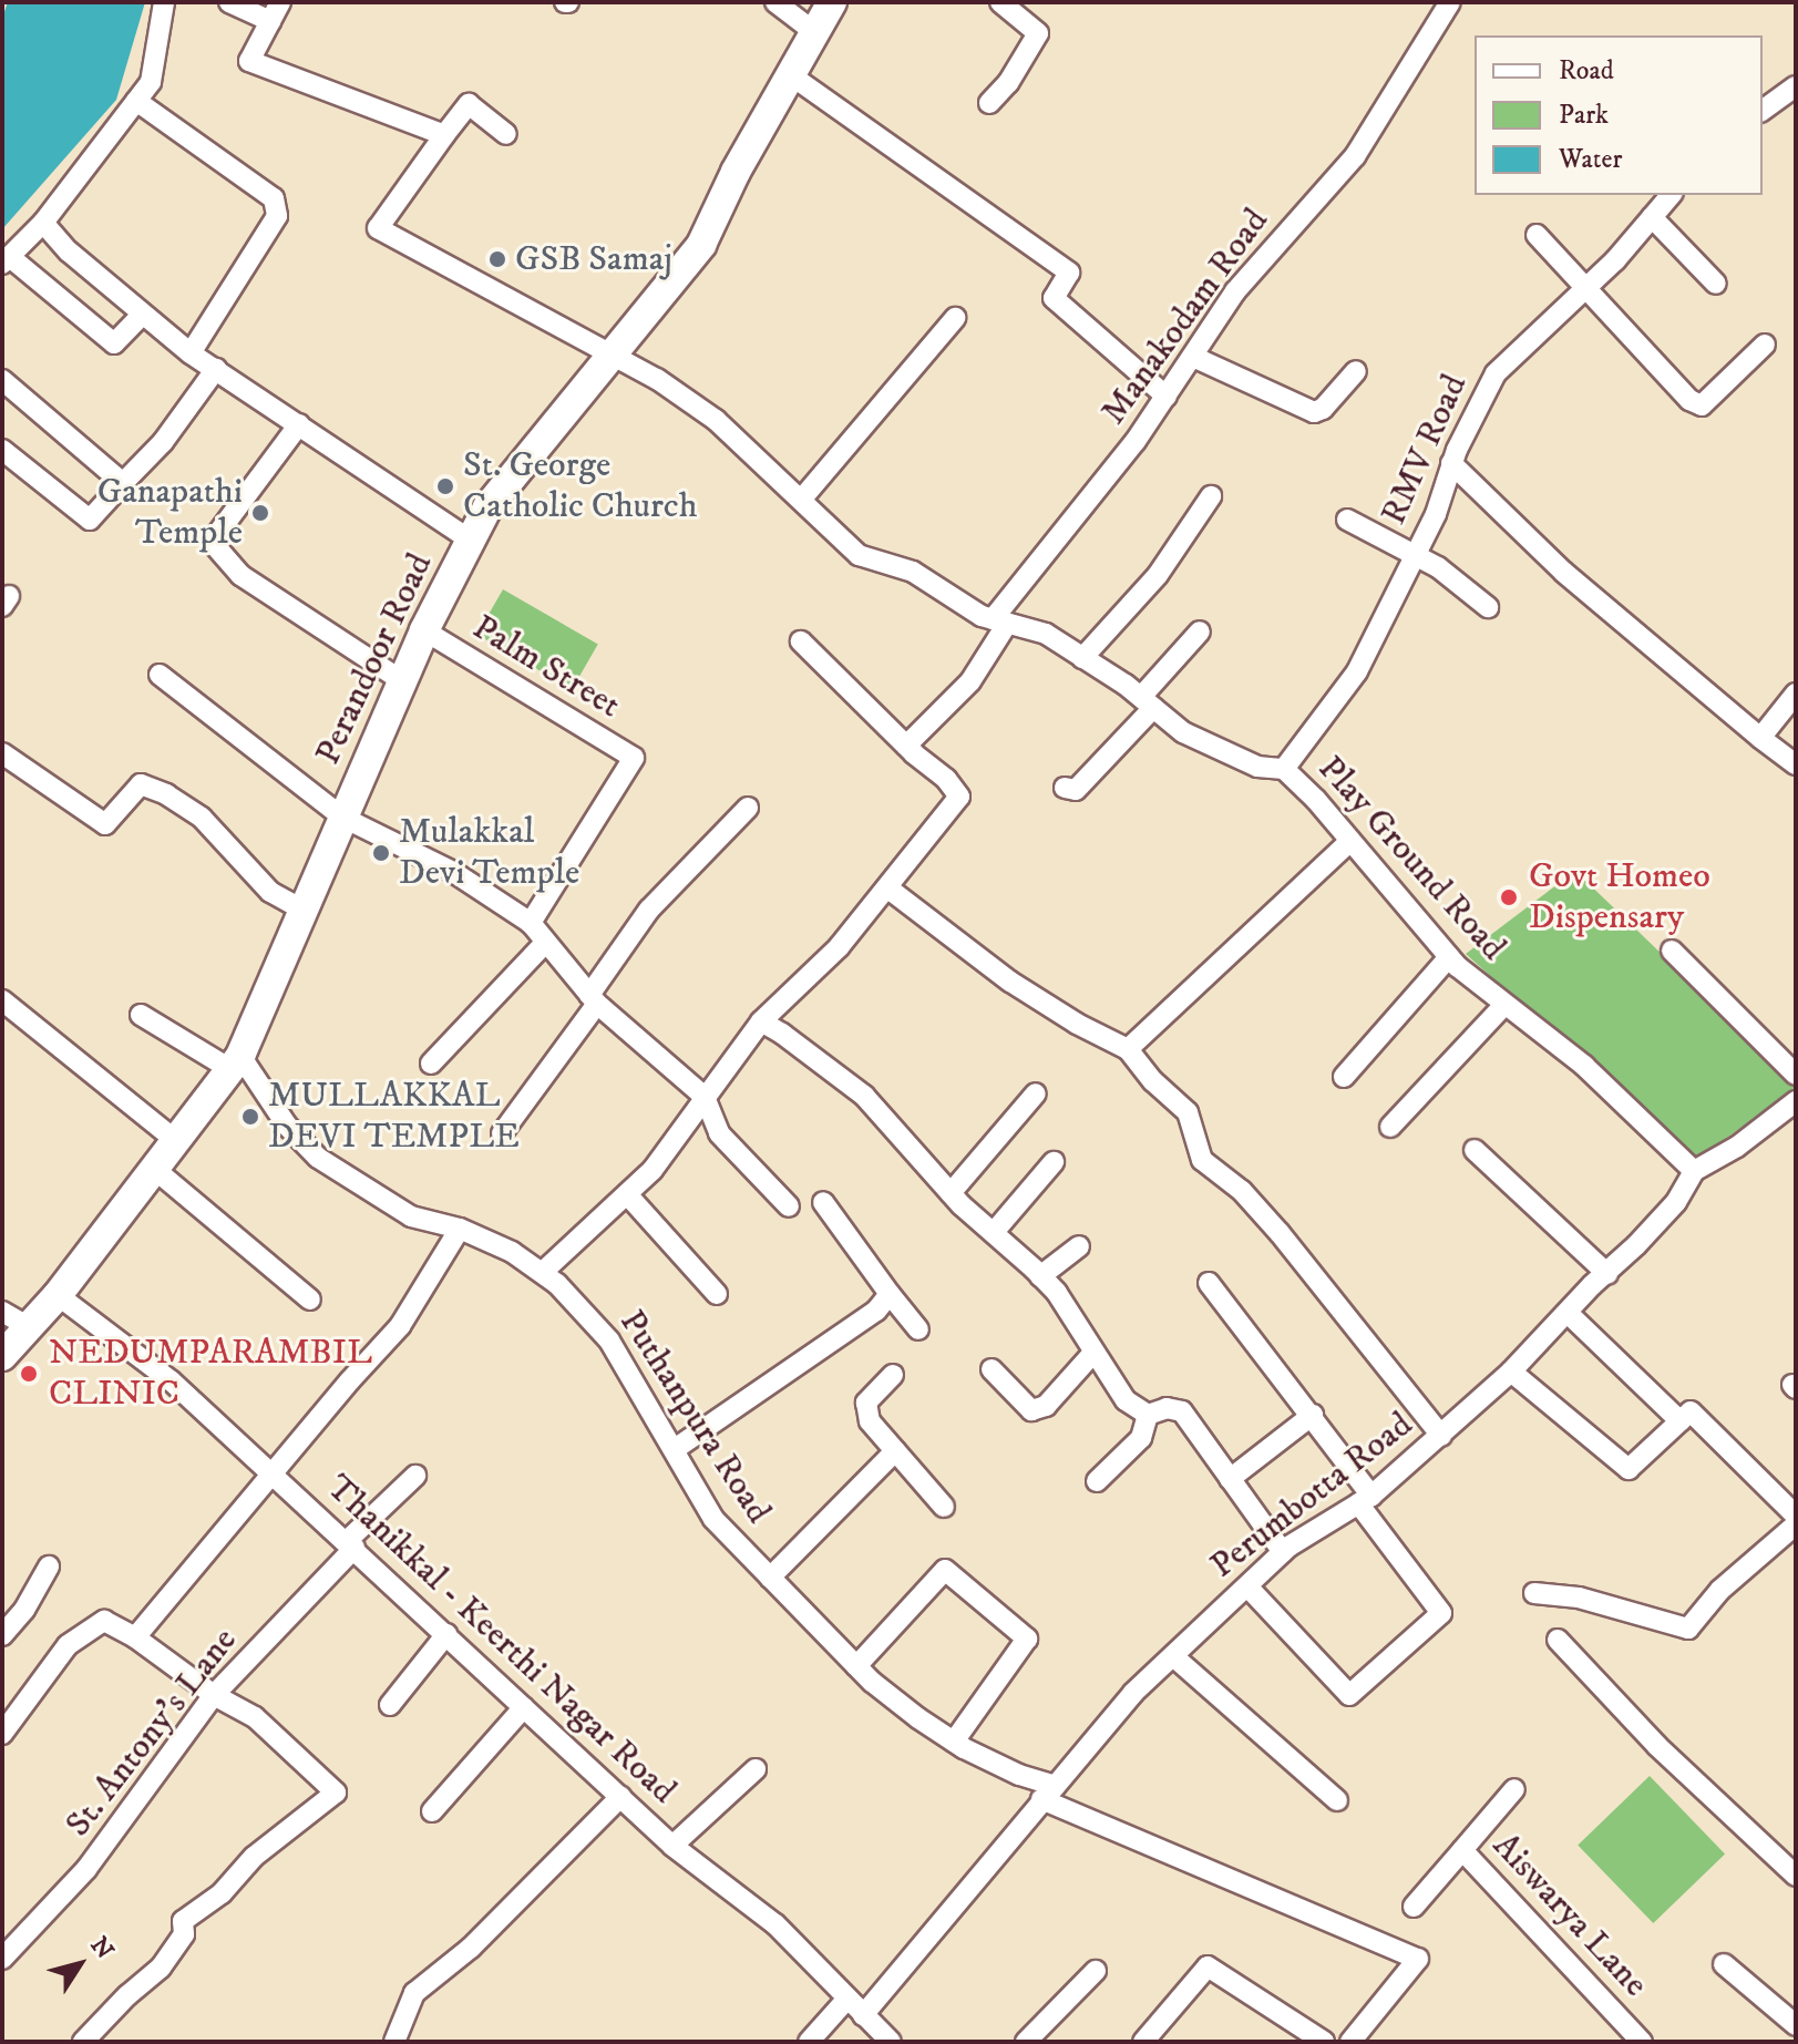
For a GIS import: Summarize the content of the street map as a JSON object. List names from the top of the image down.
{
  "streets": {
    "main road": ["Perandoor Road"],
    "street": [
      "Manakodam Road",
      "RMV Road",
      "Palm Street",
      "Play Ground Road",
      "Puthanpura Road",
      "Perumbotta Road",
      "Thanikkal - Keerthi Nagar Road",
      "St. Antony's Lane",
      "Aiswarya Lane"
    ]
  },
  "crossings": [
    ["Manakodam Road", "Play Ground Road"],
    ["RMV Road", "Play Ground Road"],
    ["Perandoor Road", "Palm Street"],
    ["Perandoor Road", "Play Ground Road"],
    ["Perandoor Road", "Puthanpura Road"],
    ["Perandoor Road", "Thanikkal - Keerthi Nagar Road"],
    ["Play Ground Road", "Perumbotta Road"],
    ["Puthanpura Road", "Perumbotta Road"],
    ["Perumbotta Road", "Thanikkal - Keerthi Nagar Road"],
    ["Thanikkal - Keerthi Nagar Road", "St. Antony's Lane"]
  ],
  "places": [
    "GSB Samaj",
    "St. George Catholic Church",
    "Ganapathi Temple",
    "Mulakkal Devi Temple",
    "Govt Homeo Dispensary",
    "MULLAKKAL DEVI TEMPLE",
    "NEDUMPARAMBIL CLINIC"
  ],
  "legend": ["Road", "Park", "Water"],
  "north": "top right"
}
